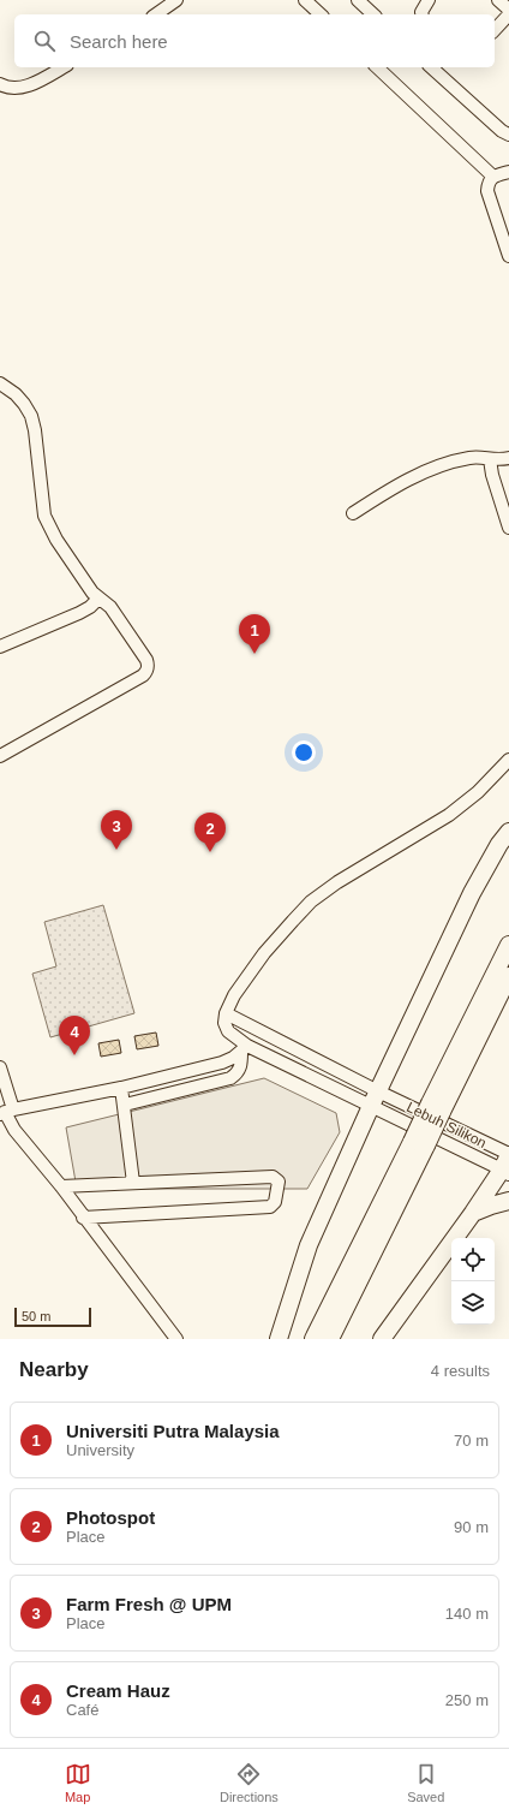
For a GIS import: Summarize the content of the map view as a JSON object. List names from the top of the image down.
{
  "streets": {
    "street": ["Lebuh Silikon"]
  },
  "scale_bar": "50 m",
  "page": {
    "search": "Search here",
    "pins": [
      "1",
      "3",
      "2",
      "4"
    ],
    "scale": "50 m",
    "heading": ["Nearby", "4 results"],
    "list": [
      {
        "mark": "1",
        "name": "Universiti Putra Malaysia",
        "note": "University",
        "value": "70 m"
      },
      {
        "mark": "2",
        "name": "Photospot",
        "note": "Place",
        "value": "90 m"
      },
      {
        "mark": "3",
        "name": "Farm Fresh @ UPM",
        "note": "Place",
        "value": "140 m"
      },
      {
        "mark": "4",
        "name": "Cream Hauz",
        "note": "Café",
        "value": "250 m"
      }
    ],
    "nav": ["Map", "Directions", "Saved"]
  }
}
